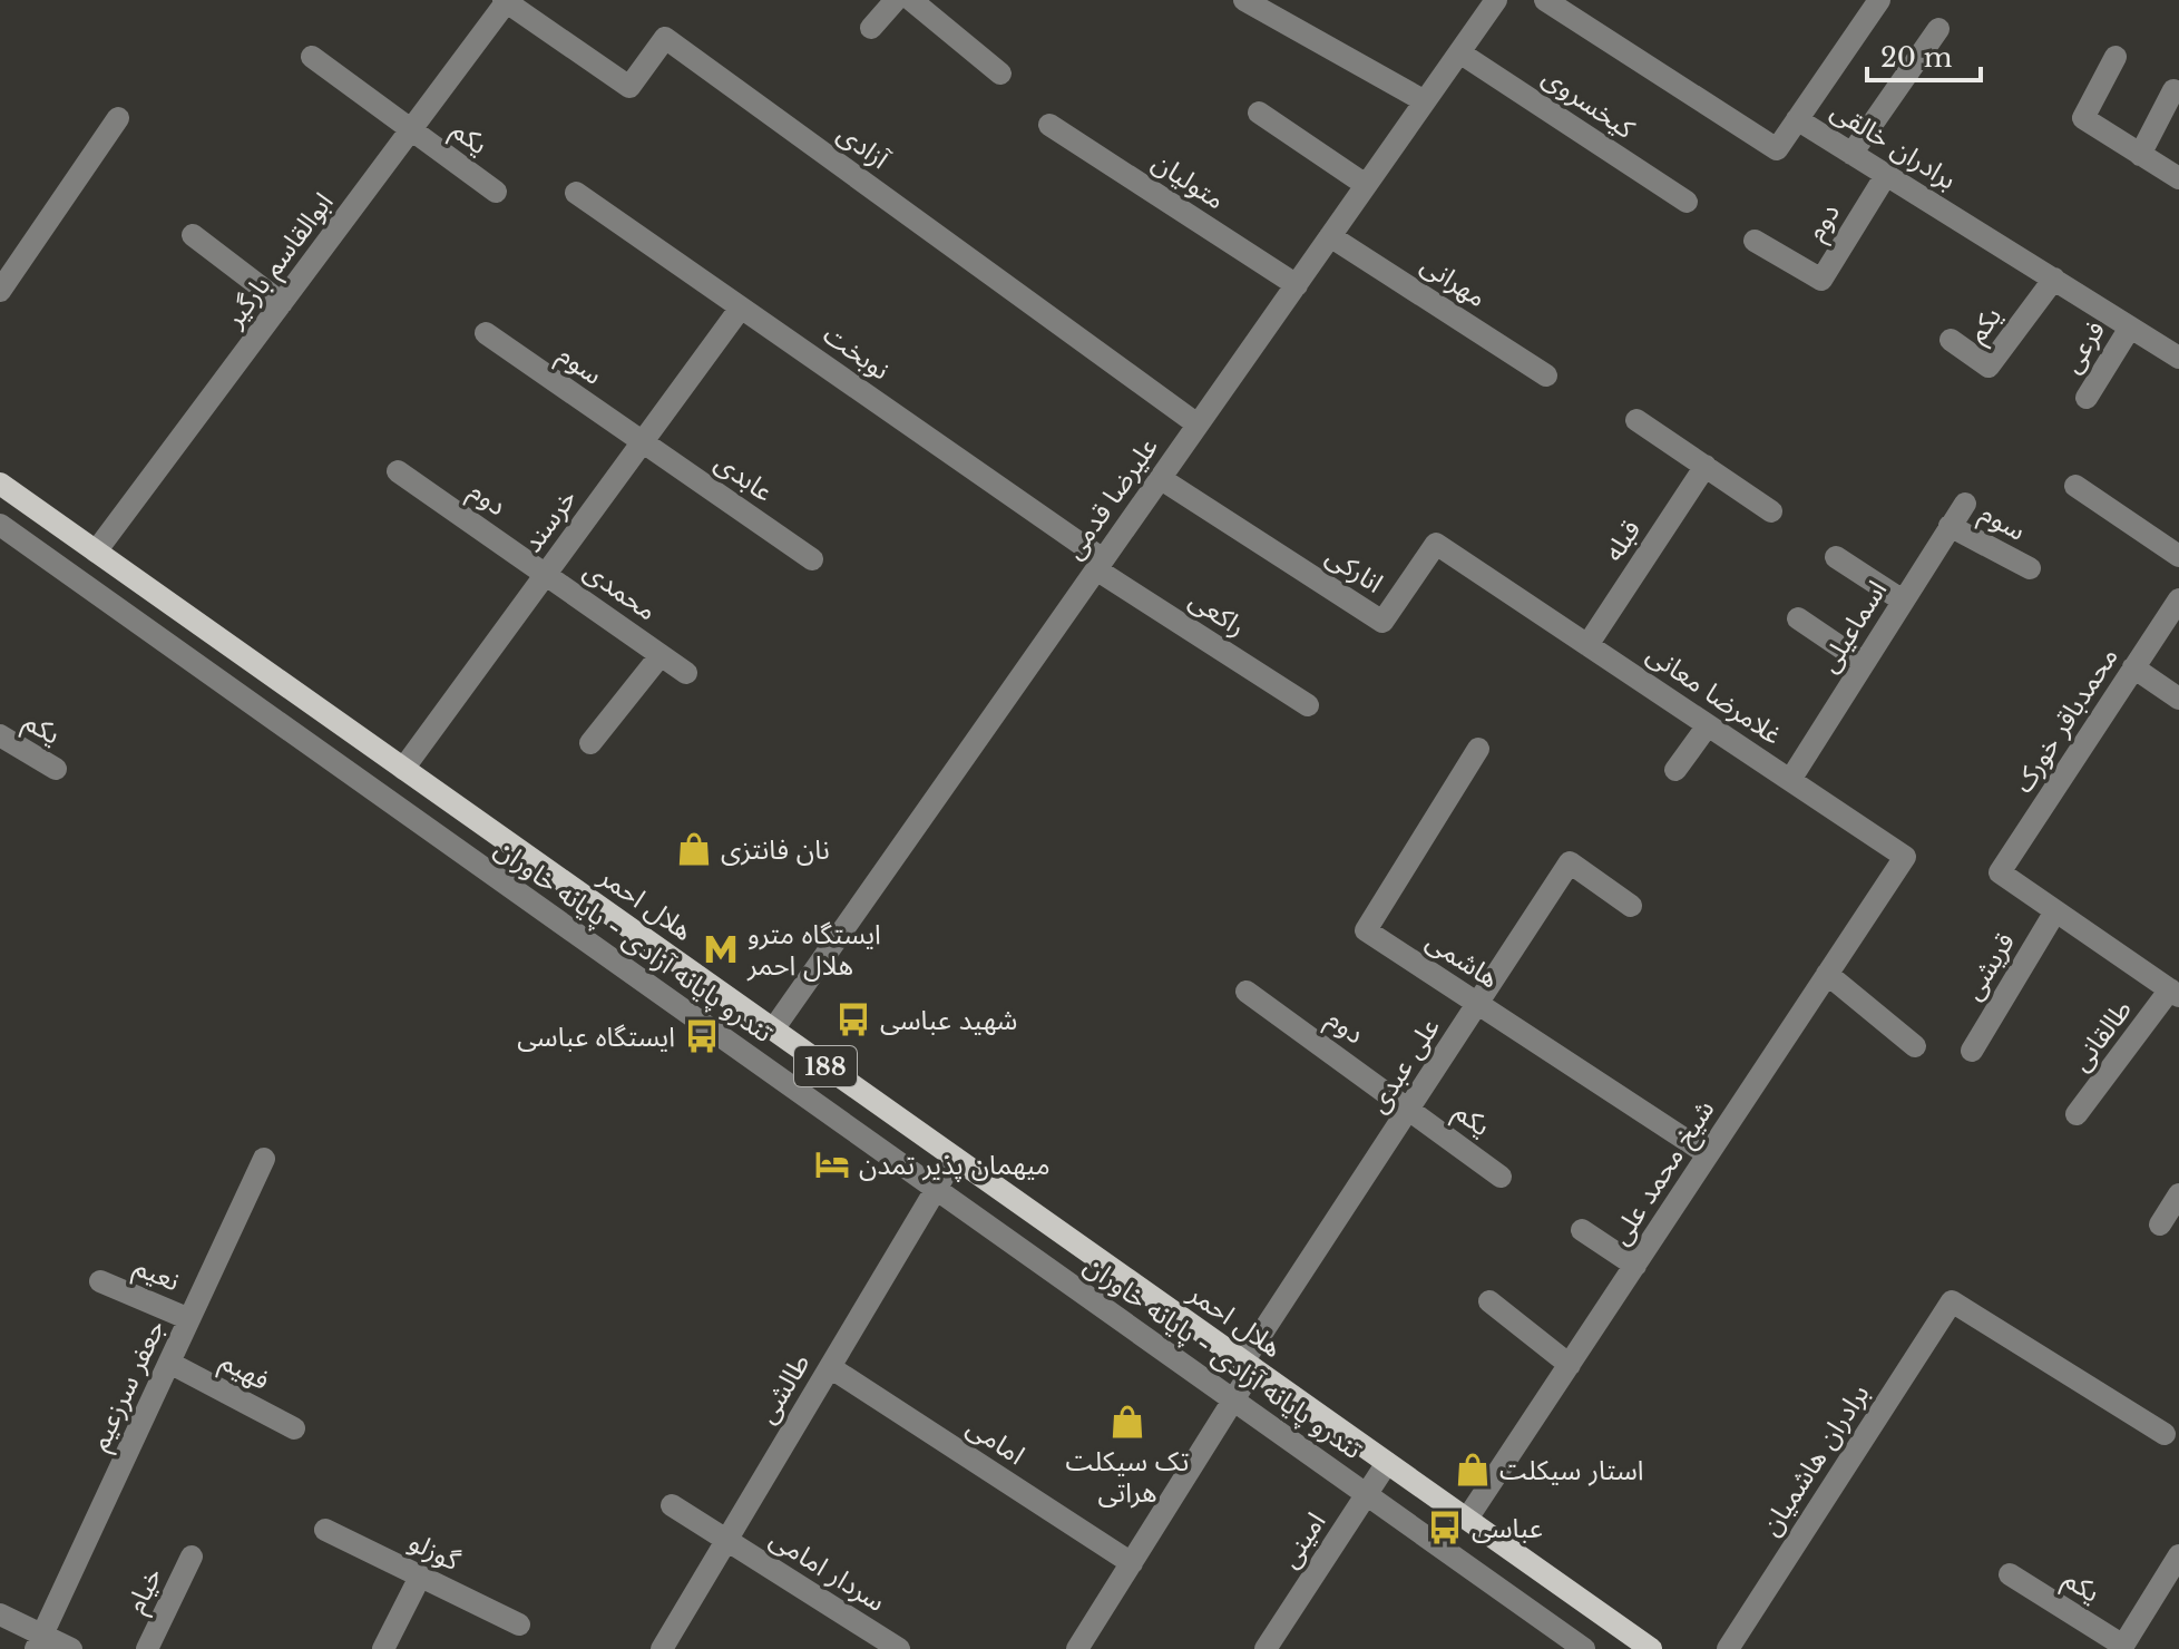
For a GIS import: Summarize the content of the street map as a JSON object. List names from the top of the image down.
{
  "streets": {
    "main road": ["هلال احمر", "188"],
    "street": [
      "کیخسروی",
      "یکم",
      "برادران خالقی",
      "آزادی",
      "متولیان",
      "دوم",
      "ابوالقاسم بارگیر",
      "مهرانی",
      "فرعی",
      "نوبخت",
      "سوم",
      "عابدی",
      "علیرضا قدمی",
      "خرسند",
      "قبله",
      "انارکی",
      "محمدی",
      "راکعی",
      "اسماعیلی",
      "غلامرضا معانی",
      "محمدباقر خورک",
      "تندرو پایانه آزادی - پایانه خاوران",
      "هاشمی",
      "قریشی",
      "طالقانی",
      "علی عبدی",
      "شیخ محمد علی",
      "نعیم",
      "فهیم",
      "جعفر سرزعیم",
      "طالشی",
      "امامی",
      "برادران هاشمیان",
      "امینی",
      "گوزلو",
      "سردار امامی",
      "خیام"
    ]
  },
  "crossings": [
    ["کیخسروی", "علیرضا قدمی"],
    ["یکم", "برادران خالقی"],
    ["یکم", "دوم"],
    ["یکم", "ابوالقاسم بارگیر"],
    ["یکم", "علی عبدی"],
    ["برادران خالقی", "دوم"],
    ["برادران خالقی", "فرعی"],
    ["آزادی", "ابوالقاسم بارگیر"],
    ["آزادی", "علیرضا قدمی"],
    ["متولیان", "علیرضا قدمی"],
    ["دوم", "خرسند"],
    ["دوم", "محمدی"],
    ["دوم", "علی عبدی"],
    ["ابوالقاسم بارگیر", "هلال احمر"],
    ["مهرانی", "علیرضا قدمی"],
    ["نوبخت", "علیرضا قدمی"],
    ["نوبخت", "خرسند"],
    ["نوبخت", "راکعی"],
    ["سوم", "عابدی"],
    ["سوم", "خرسند"],
    ["سوم", "اسماعیلی"],
    ["عابدی", "خرسند"],
    ["علیرضا قدمی", "انارکی"],
    ["علیرضا قدمی", "راکعی"],
    ["علیرضا قدمی", "هلال احمر"],
    ["خرسند", "محمدی"],
    ["خرسند", "هلال احمر"],
    ["قبله", "غلامرضا معانی"],
    ["انارکی", "غلامرضا معانی"],
    ["اسماعیلی", "غلامرضا معانی"],
    ["غلامرضا معانی", "شیخ محمد علی"],
    ["محمدباقر خورک", "قریشی"],
    ["هلال احمر", "علی عبدی"],
    ["هلال احمر", "شیخ محمد علی"],
    ["هلال احمر", "طالشی"],
    ["هلال احمر", "امینی"],
    ["تندرو پایانه آزادی - پایانه خاوران", "طالشی"],
    ["تندرو پایانه آزادی - پایانه خاوران", "امینی"],
    ["هاشمی", "علی عبدی"],
    ["هاشمی", "شیخ محمد علی"],
    ["نعیم", "جعفر سرزعیم"],
    ["فهیم", "جعفر سرزعیم"],
    ["طالشی", "امامی"],
    ["طالشی", "سردار امامی"]
  ],
  "places": {
    "shop": ["نان فانتزی", "تک سیکلت هراتی", "استار سیکلت"],
    "metro station": ["ایستگاه مترو هلال احمر"],
    "bus stop": ["شهید عباسی", "ایستگاه عباسی", "عباسی"],
    "hotel": ["میهمان پذیر تمدن"]
  },
  "scale_bar": "20 m"
}
